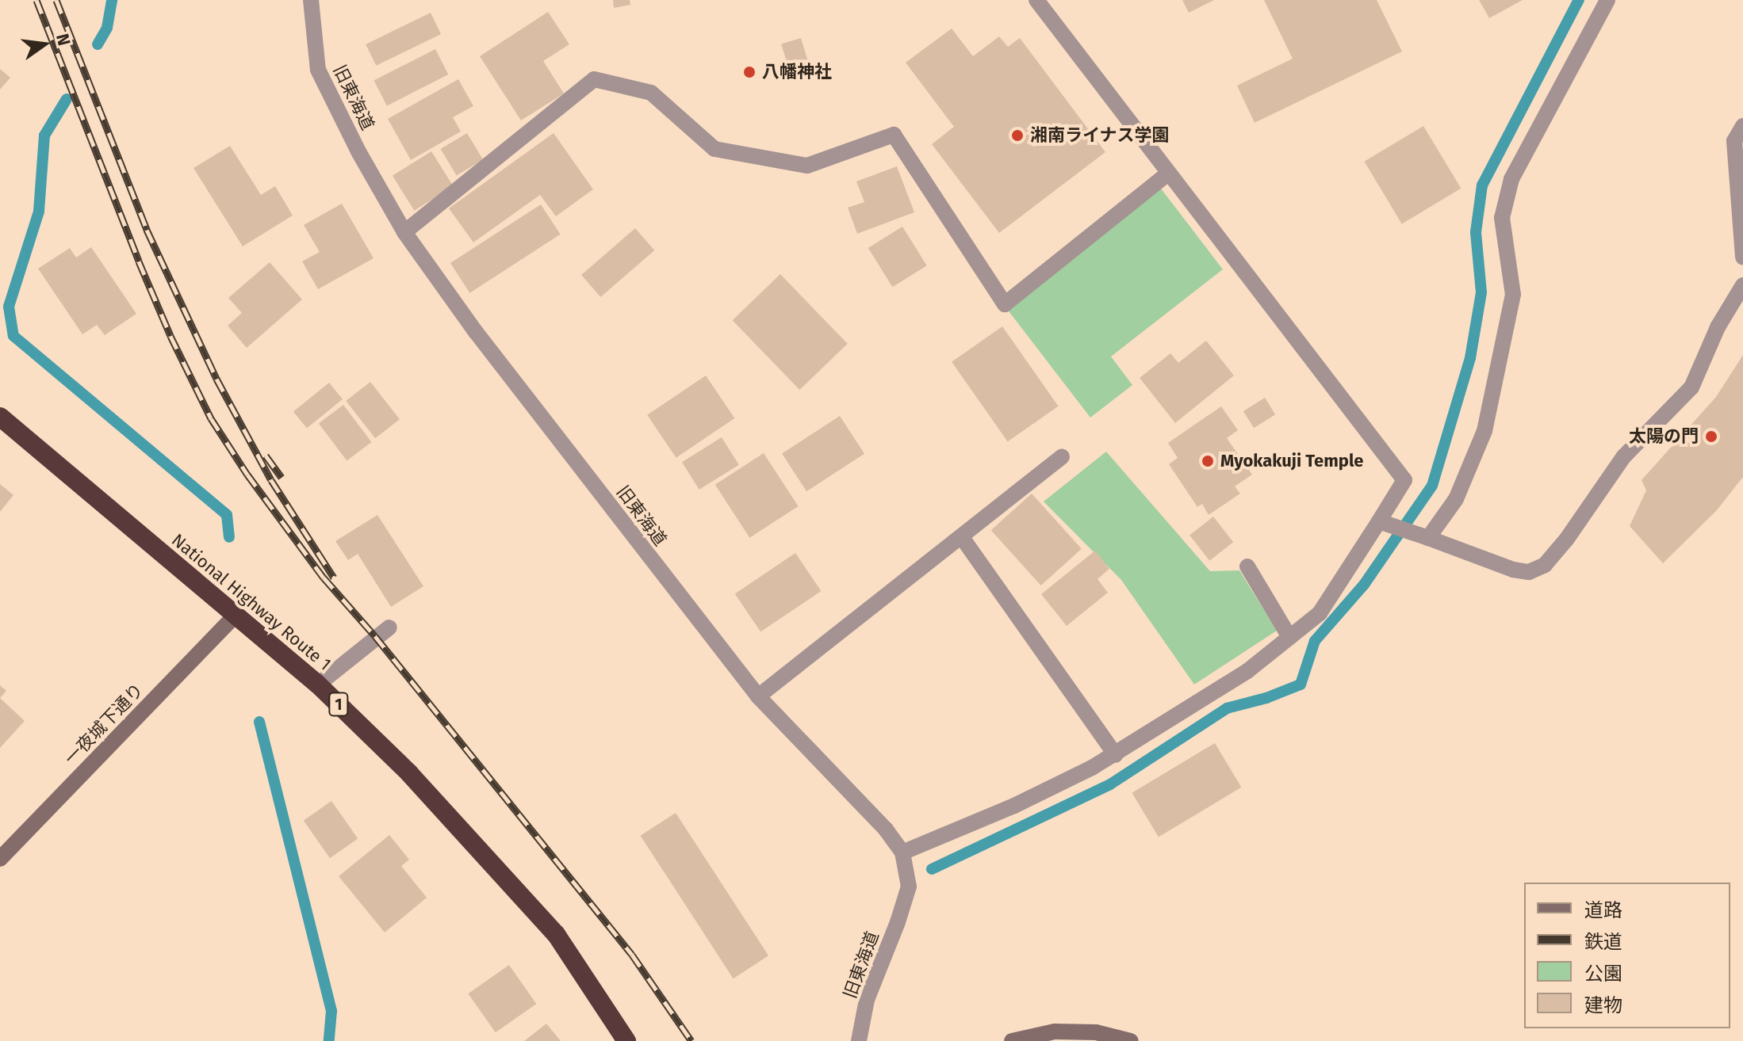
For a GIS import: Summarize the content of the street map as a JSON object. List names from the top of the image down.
{
  "streets": {
    "highway": ["National Highway Route 1", "1"],
    "street": ["旧東海道", "一夜城下通り"]
  },
  "crossings": [
    ["National Highway Route 1", "一夜城下通り"]
  ],
  "places": [
    "八幡神社",
    "湘南ライナス学園",
    "太陽の門",
    "Myokakuji Temple"
  ],
  "legend": [
    "道路",
    "鉄道",
    "公園",
    "建物"
  ],
  "north": "right"
}
